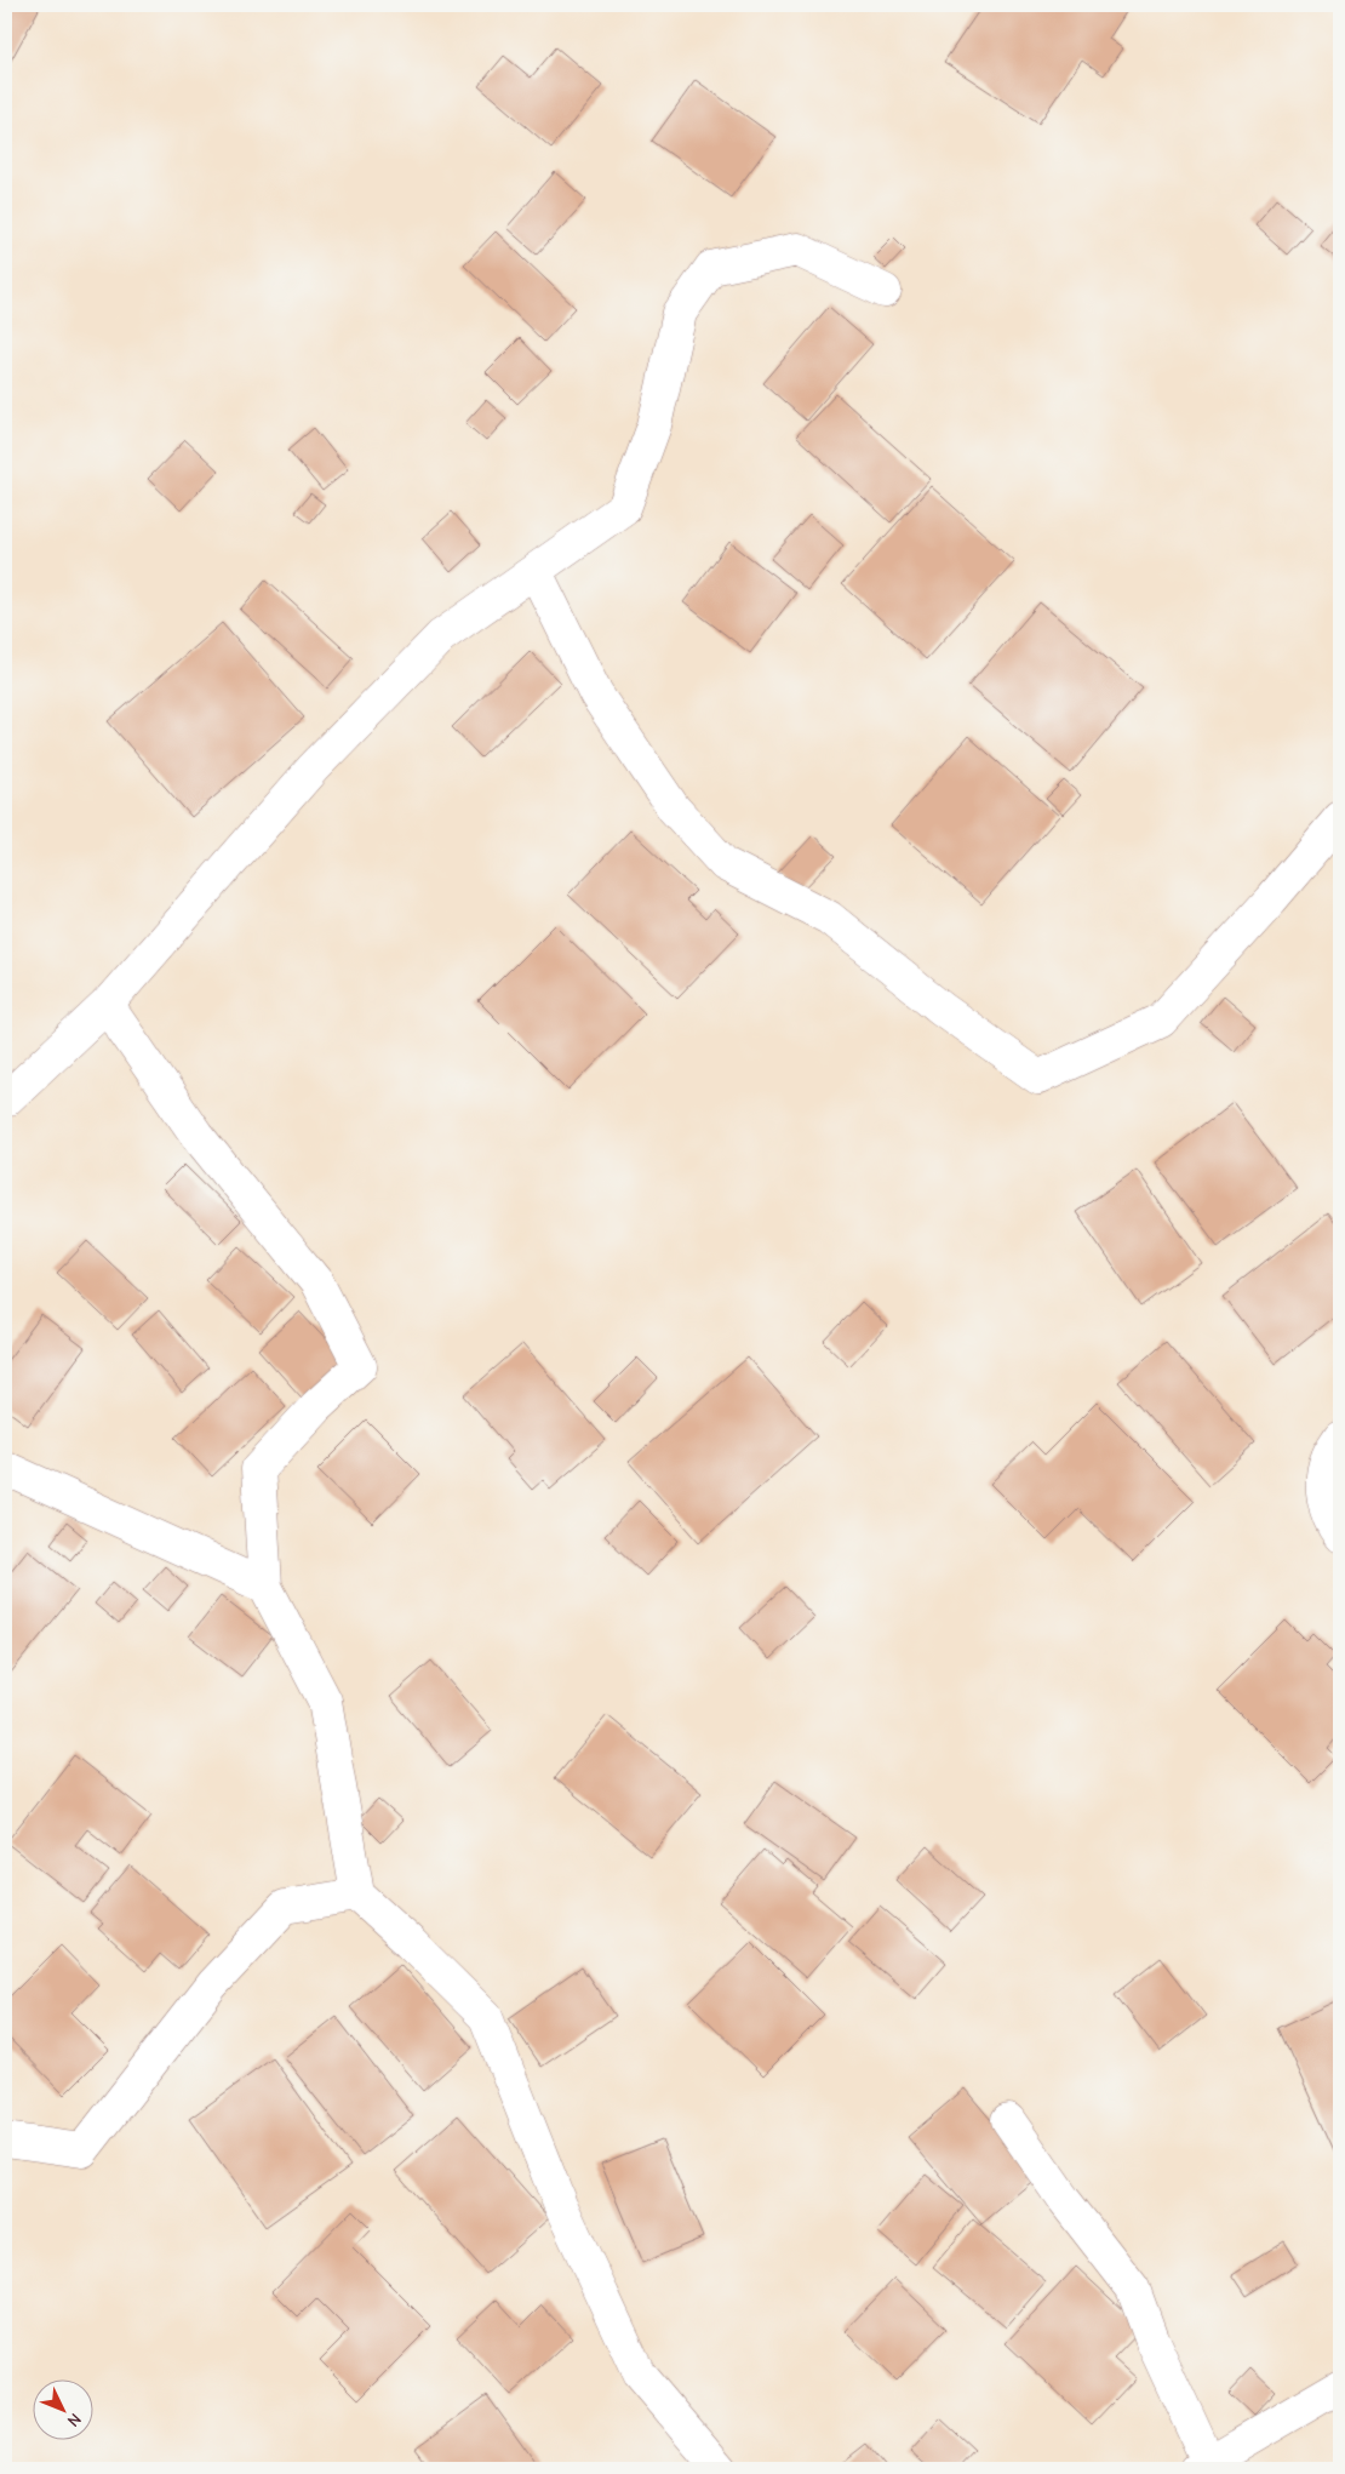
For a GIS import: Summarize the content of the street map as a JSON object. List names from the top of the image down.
{
  "north": "bottom right"
}
